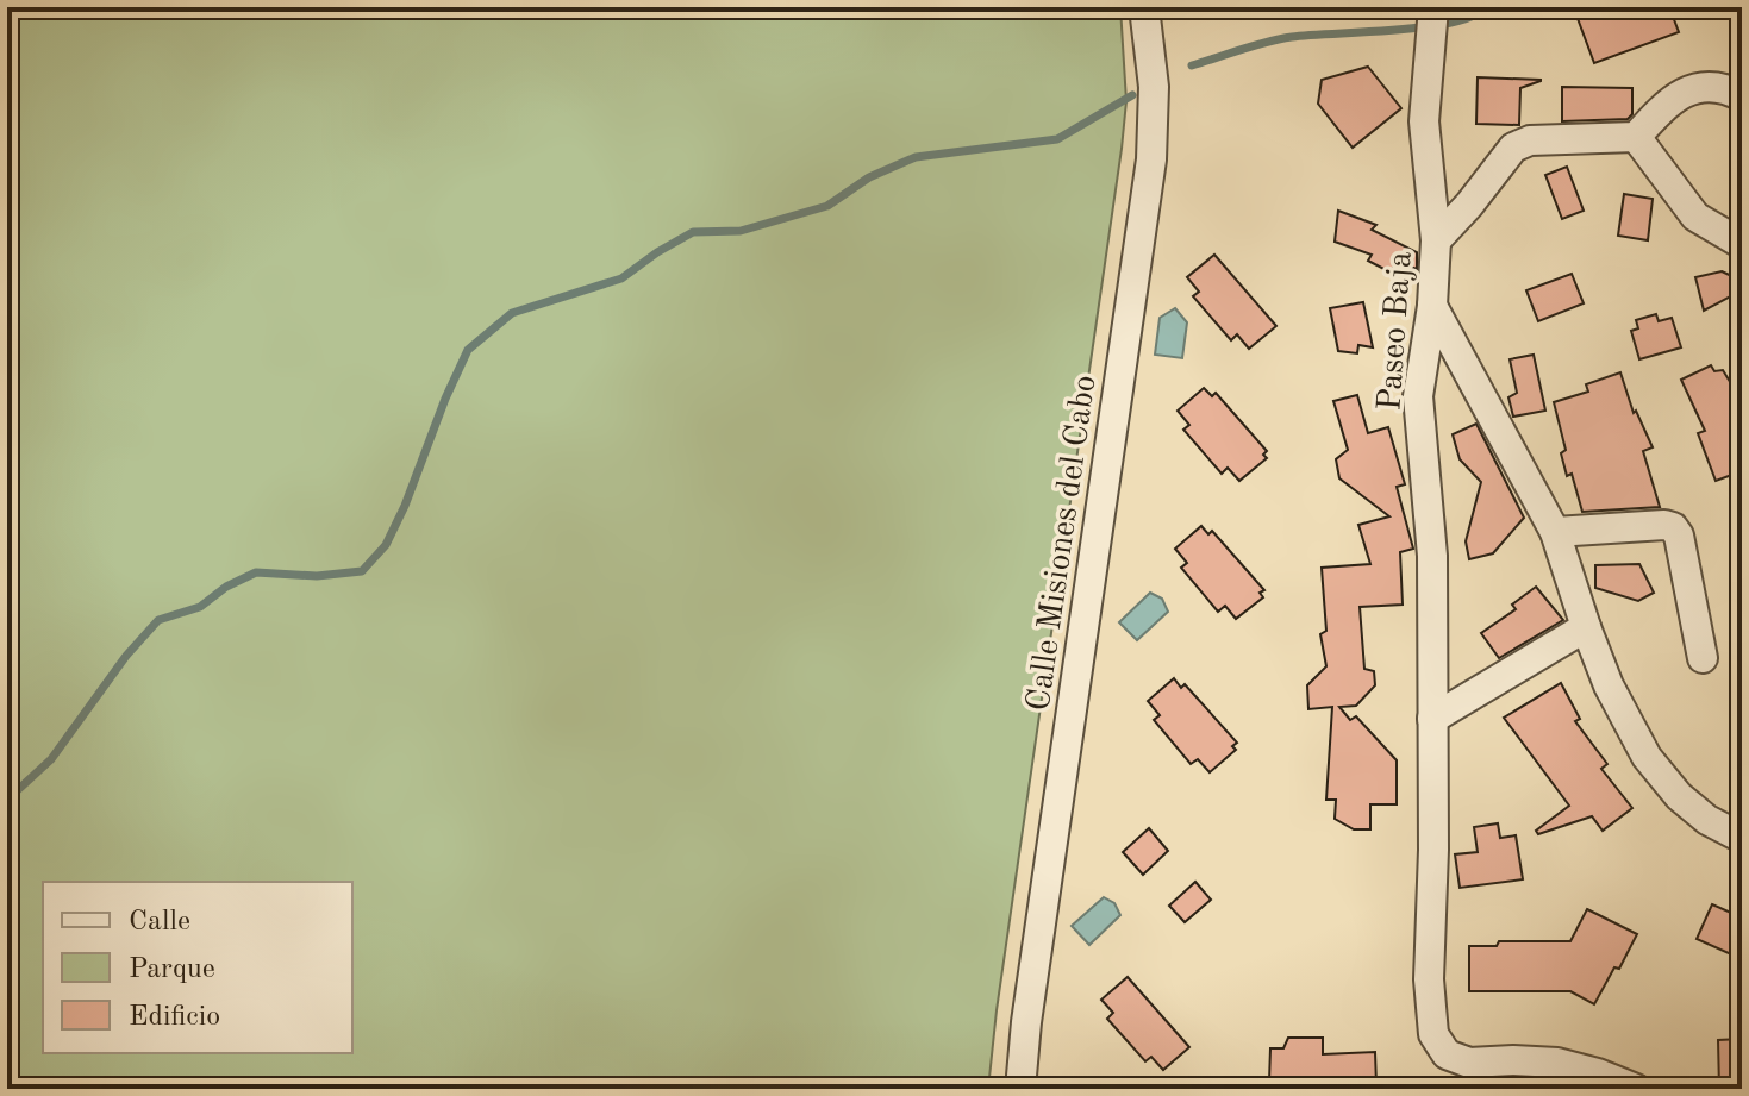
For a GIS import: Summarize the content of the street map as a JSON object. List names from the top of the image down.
{
  "streets": {
    "street": ["Paseo Baja", "Calle Misiones del Cabo"]
  },
  "legend": ["Calle", "Parque", "Edificio"]
}
